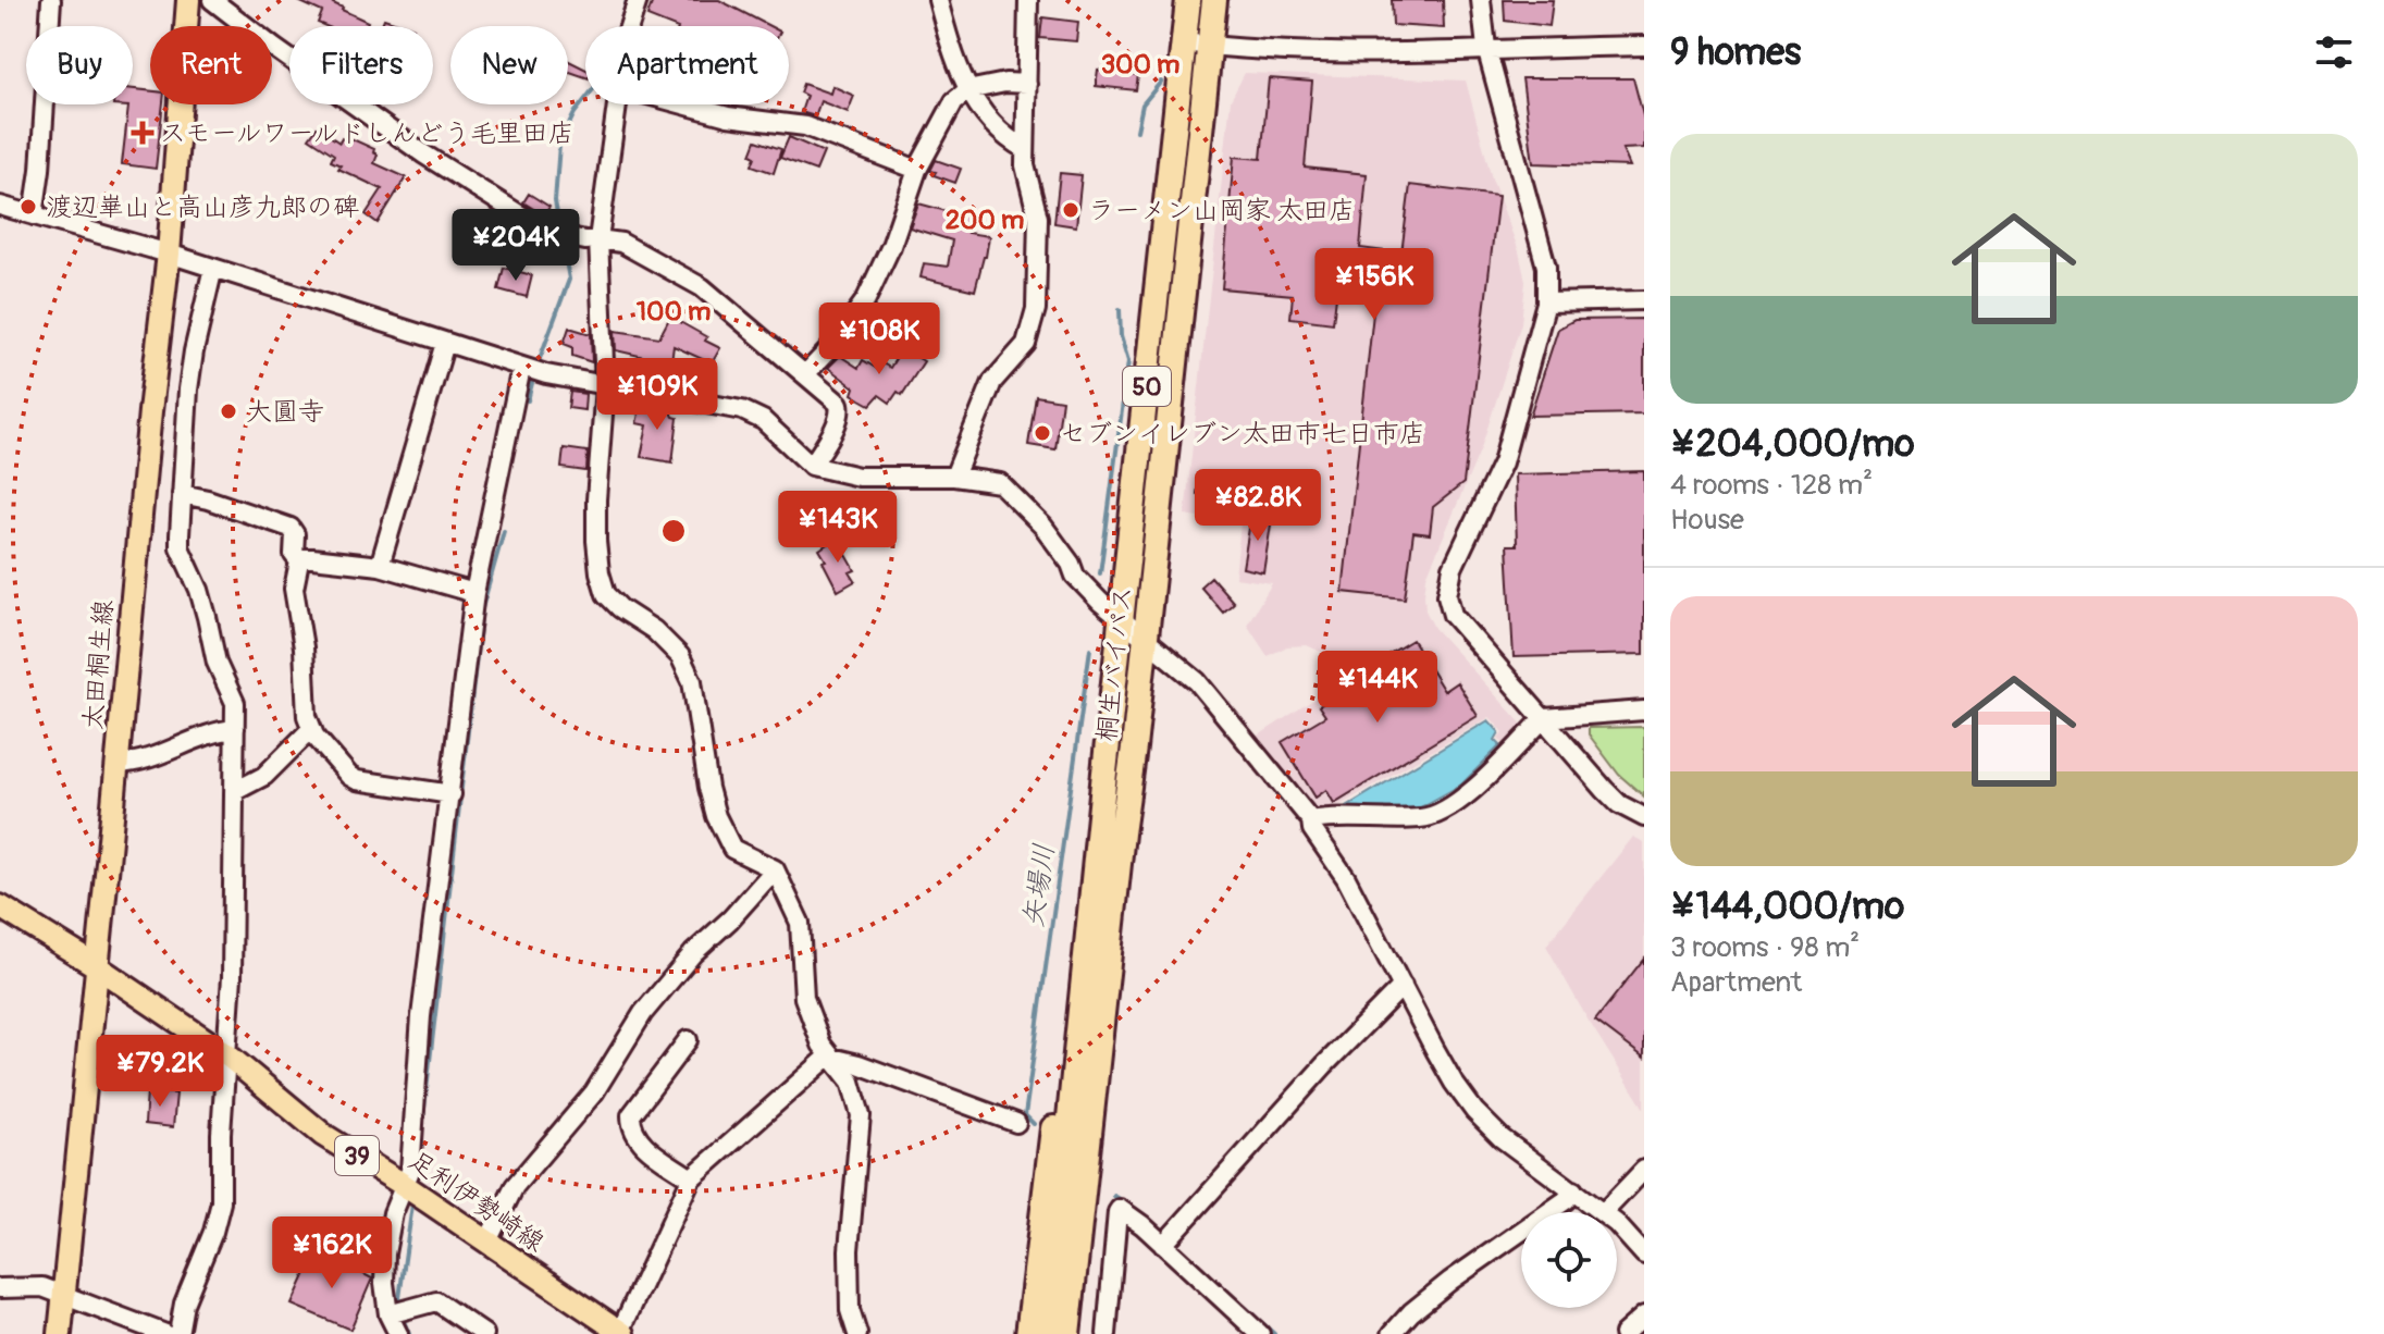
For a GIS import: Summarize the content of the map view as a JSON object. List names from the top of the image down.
{
  "streets": {
    "highway": ["50", "桐生バイパス"],
    "main road": ["太田桐生線", "39", "足利伊勢崎線"]
  },
  "crossings": [
    ["50", "桐生バイパス"],
    ["太田桐生線", "足利伊勢崎線"]
  ],
  "water": ["矢場川"],
  "places": {
    "health": ["スモールワールドしんどう毛里田店"],
    "other": [
      "渡辺崋山と高山彦九郎の碑",
      "ラーメン山岡家 太田店",
      "大圓寺",
      "セブンイレブン太田市七日市店"
    ]
  },
  "page": {
    "heading": "9 homes",
    "chip": [
      "Buy",
      "Rent",
      "Filters",
      "New",
      "Apartment"
    ],
    "list": [
      {
        "name": "¥204,000/mo",
        "note": "4 rooms · 128 m² · House"
      },
      {
        "name": "¥144,000/mo",
        "note": "3 rooms · 98 m² · Apartment"
      }
    ],
    "price": [
      "¥204K",
      "¥156K",
      "¥108K",
      "¥109K",
      "¥82.8K",
      "¥143K",
      "¥144K",
      "¥79.2K",
      "¥162K"
    ]
  },
  "rings": ["300 m", "200 m", "100 m"]
}
